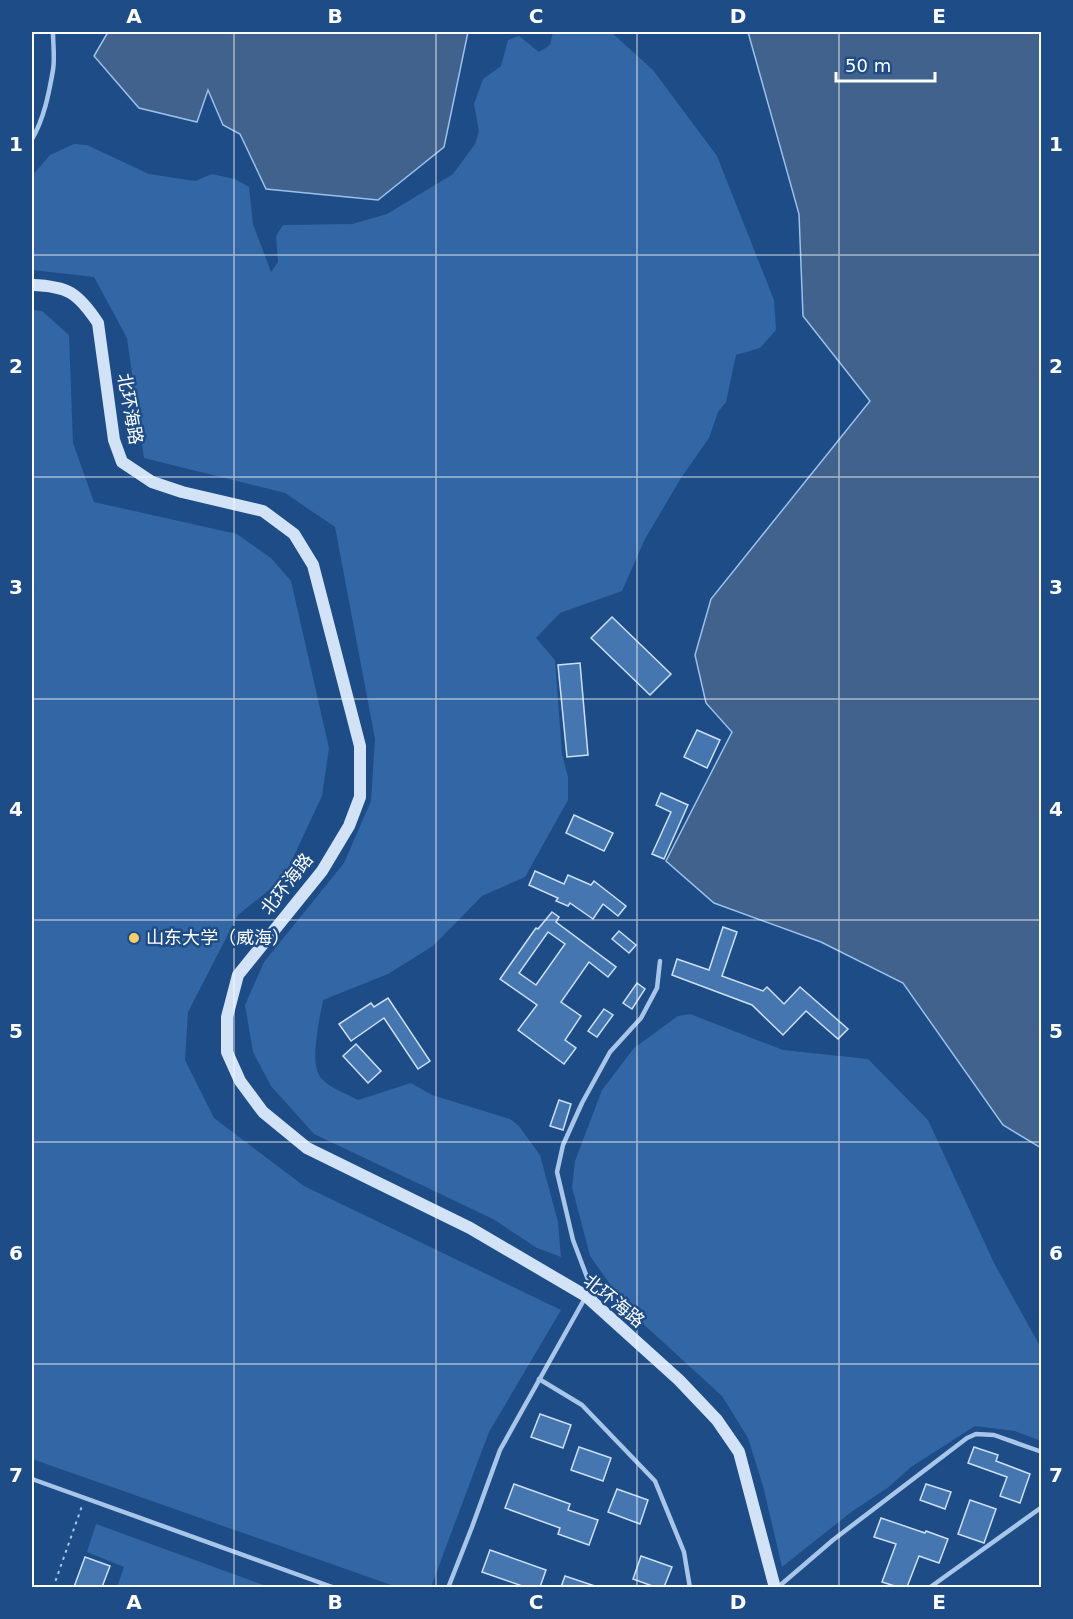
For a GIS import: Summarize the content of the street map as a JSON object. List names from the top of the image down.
{
  "streets": {
    "main road": ["北环海路"]
  },
  "places": ["山东大学（威海）"],
  "scale_bar": "50 m",
  "grid": {
    "columns": [
      "A",
      "B",
      "C",
      "D",
      "E"
    ],
    "rows": [
      "1",
      "2",
      "3",
      "4",
      "5",
      "6",
      "7"
    ]
  }
}
